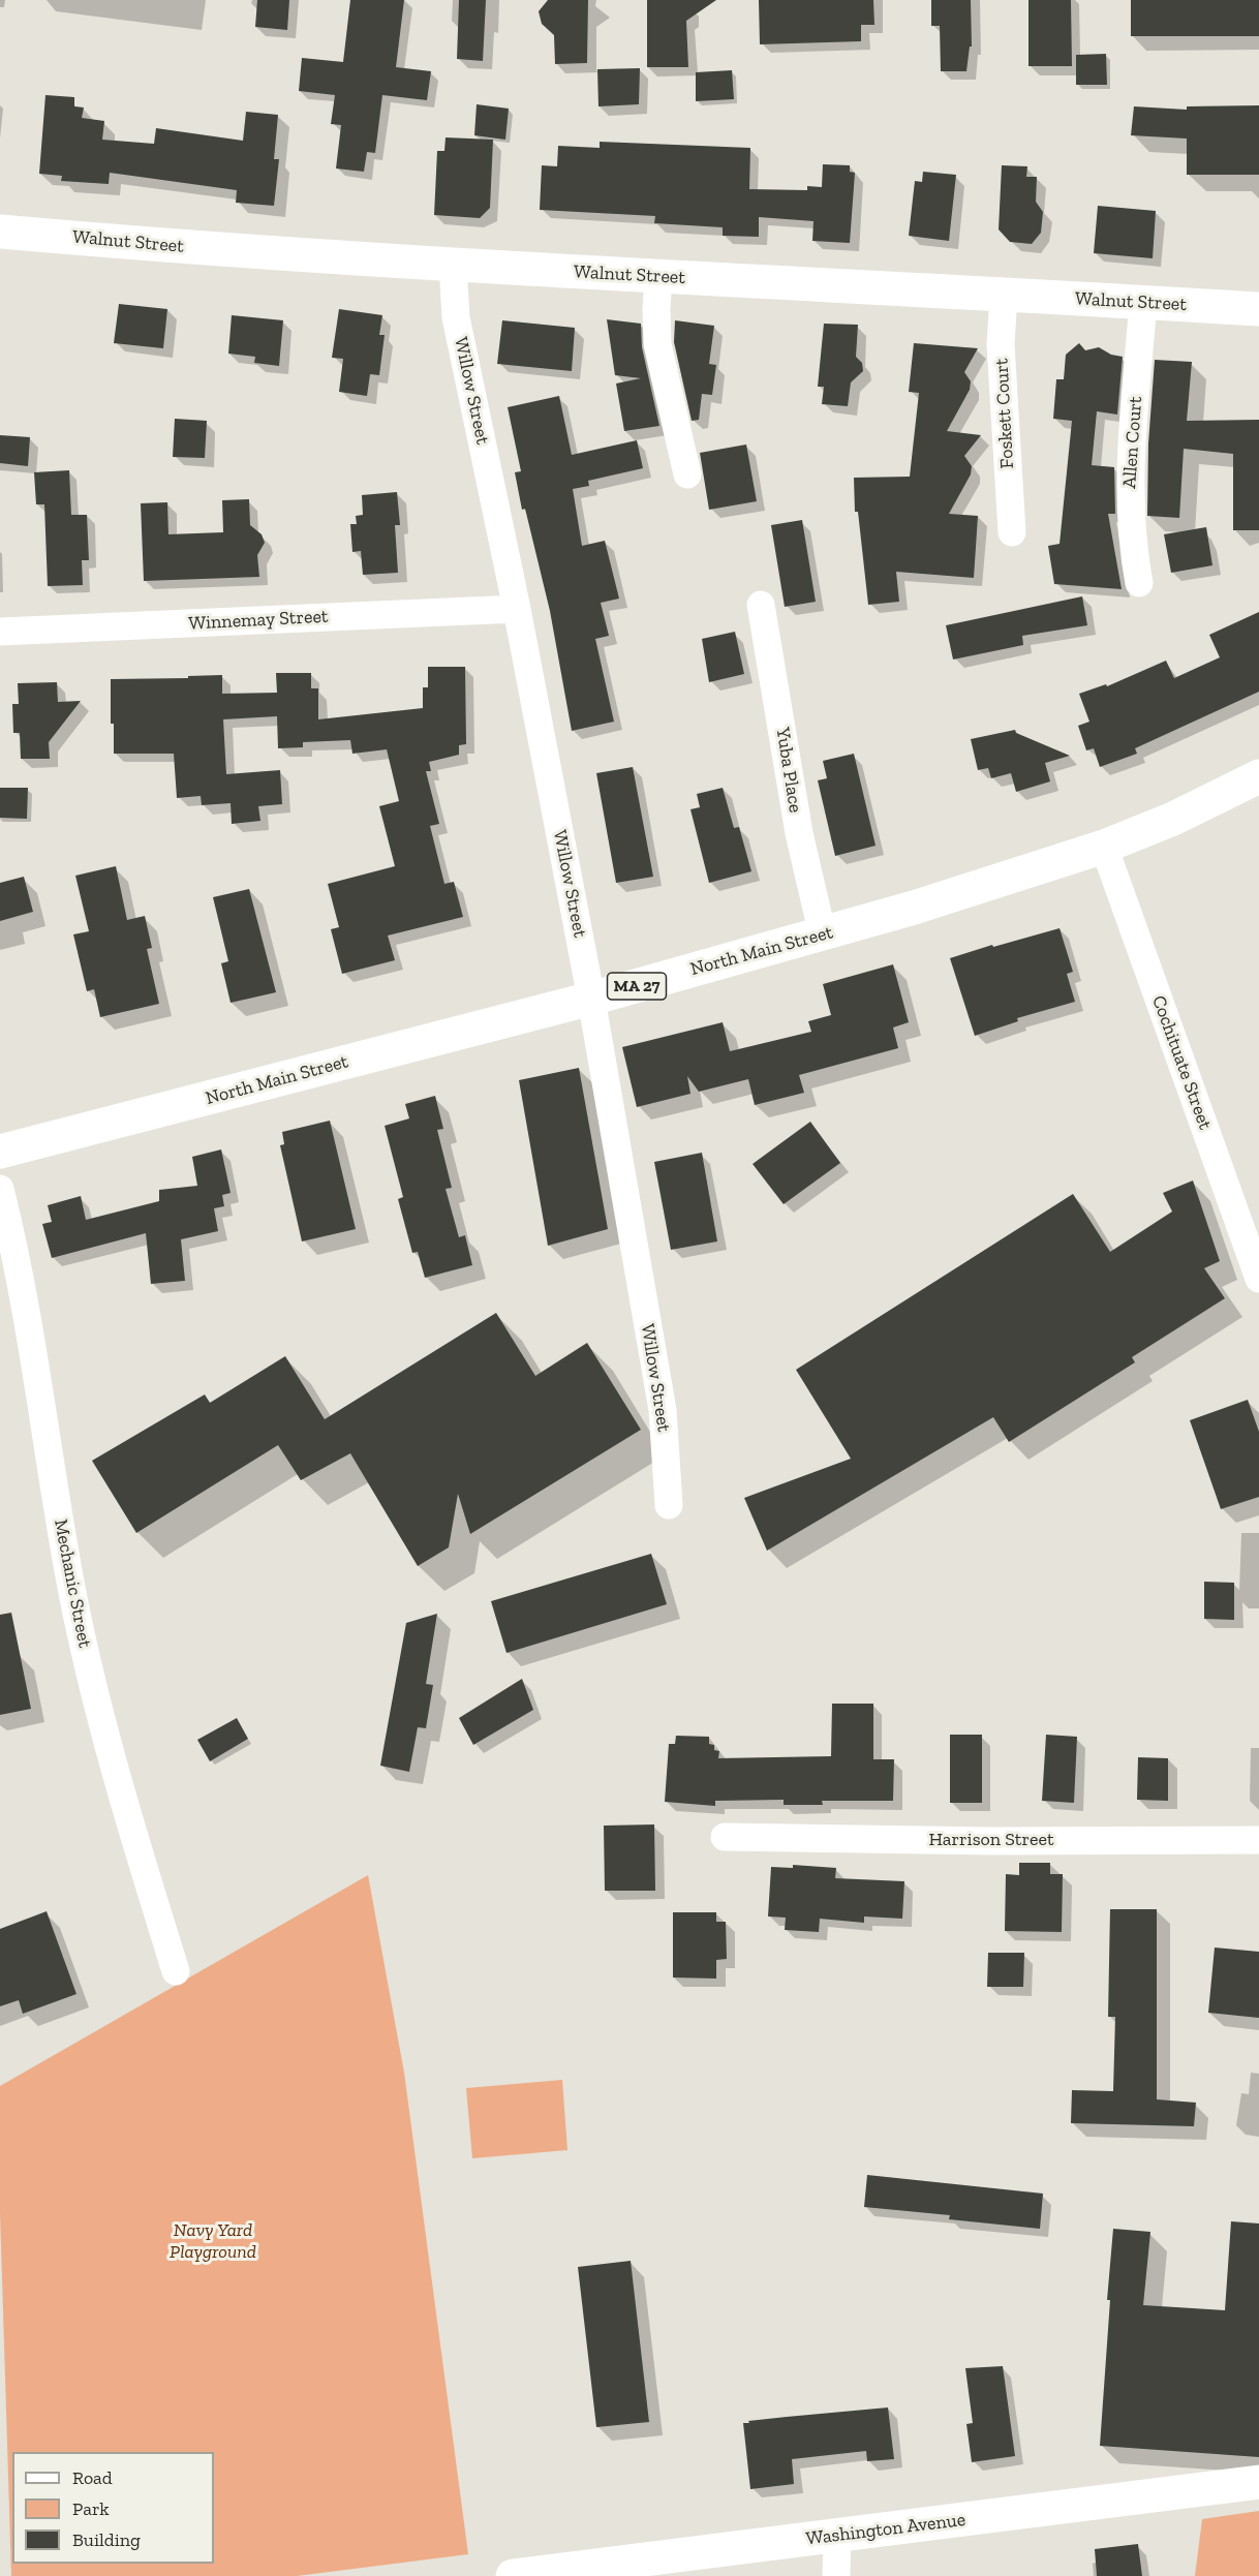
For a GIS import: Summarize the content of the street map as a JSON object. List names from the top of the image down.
{
  "streets": {
    "street": [
      "Walnut Street",
      "Willow Street",
      "Foskett Court",
      "Allen Court",
      "Winnemay Street",
      "Yuba Place",
      "North Main Street",
      "MA 27",
      "Cochituate Street",
      "Mechanic Street",
      "Harrison Street",
      "Washington Avenue"
    ]
  },
  "crossings": [
    ["Walnut Street", "Willow Street"],
    ["Walnut Street", "Foskett Court"],
    ["Walnut Street", "Allen Court"],
    ["Willow Street", "Winnemay Street"],
    ["Willow Street", "North Main Street"],
    ["Yuba Place", "North Main Street"],
    ["North Main Street", "Cochituate Street"]
  ],
  "parks": ["Navy Yard Playground"],
  "legend": ["Road", "Park", "Building"]
}
